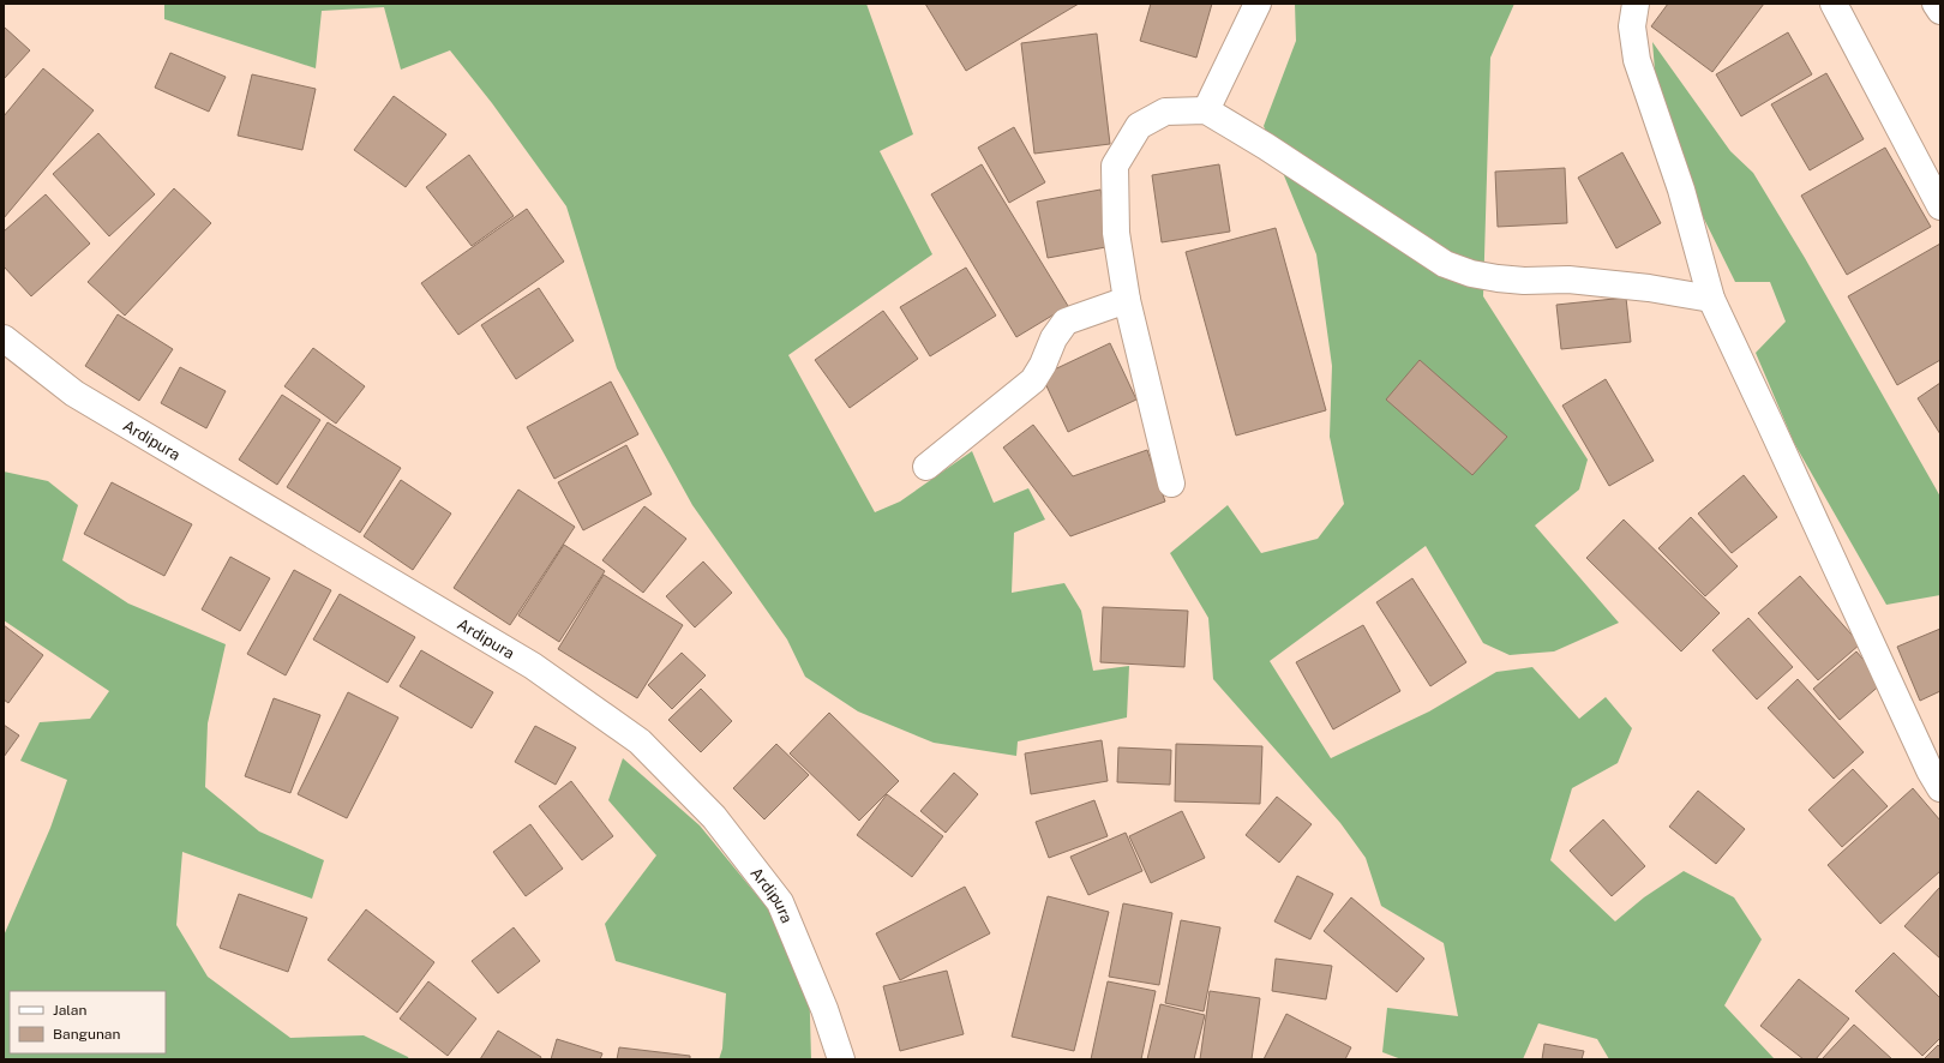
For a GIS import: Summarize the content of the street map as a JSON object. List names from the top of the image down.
{
  "streets": {
    "street": ["Ardipura"]
  },
  "legend": ["Jalan", "Bangunan"]
}
